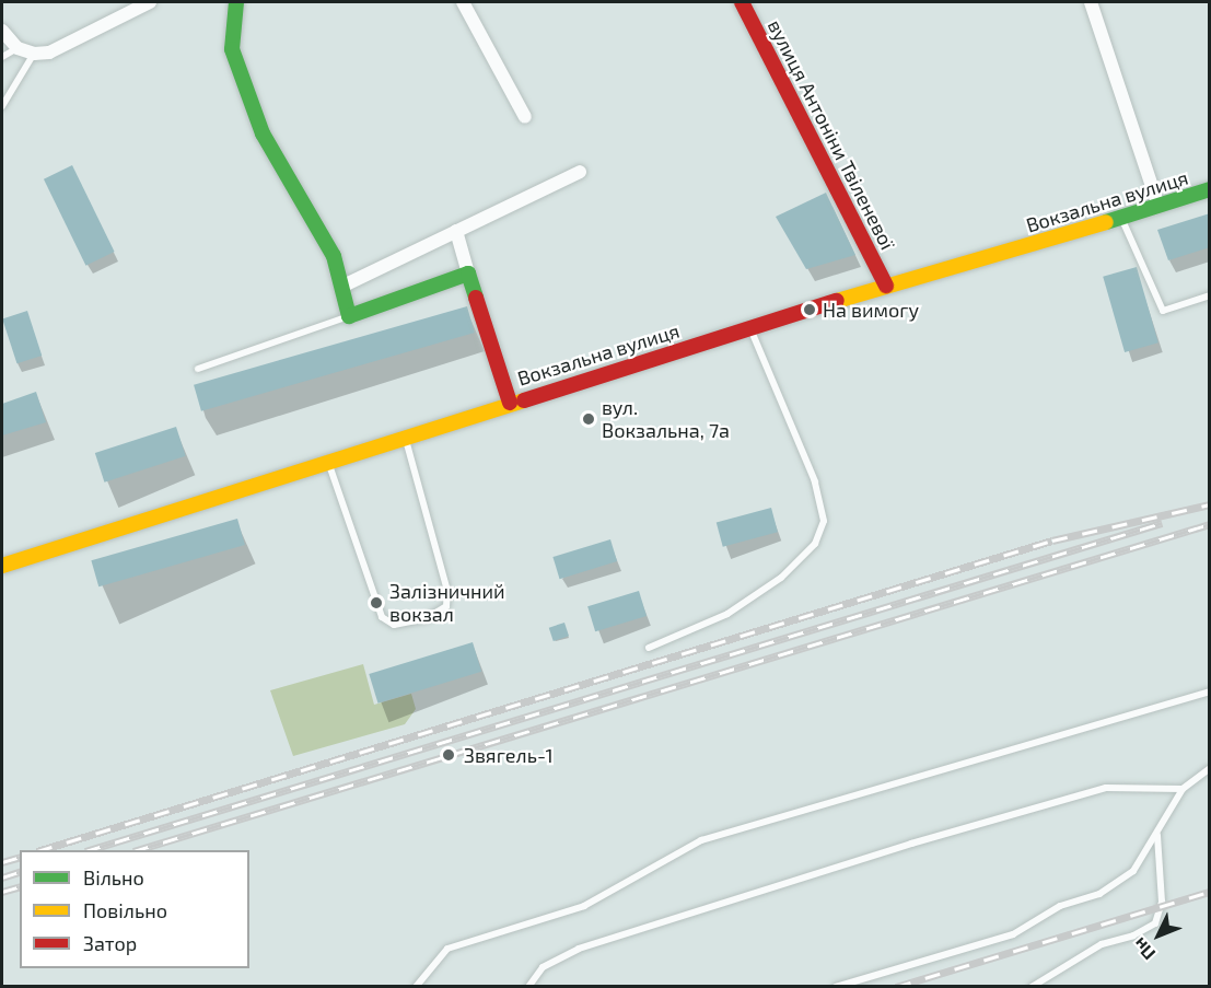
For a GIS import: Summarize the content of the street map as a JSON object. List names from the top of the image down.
{
  "streets": {
    "street": ["вулиця Антоніни Твіленевої", "Вокзальна вулиця"]
  },
  "crossings": [
    ["вулиця Антоніни Твіленевої", "Вокзальна вулиця"]
  ],
  "places": [
    "На вимогу",
    "вул. Вокзальна, 7а",
    "Залізничний вокзал",
    "Звягель-1"
  ],
  "legend": ["Вільно", "Повільно", "Затор"],
  "north": "bottom left"
}
